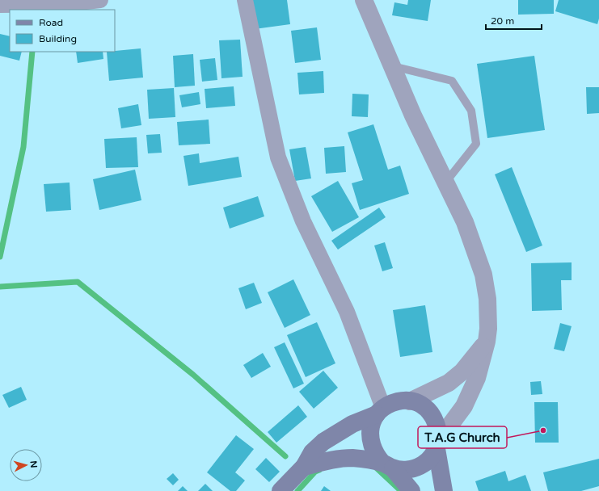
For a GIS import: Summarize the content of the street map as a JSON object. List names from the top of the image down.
{
  "places": ["T.A.G Church"],
  "legend": ["Road", "Building"],
  "scale_bar": "20 m",
  "north": "right"
}
